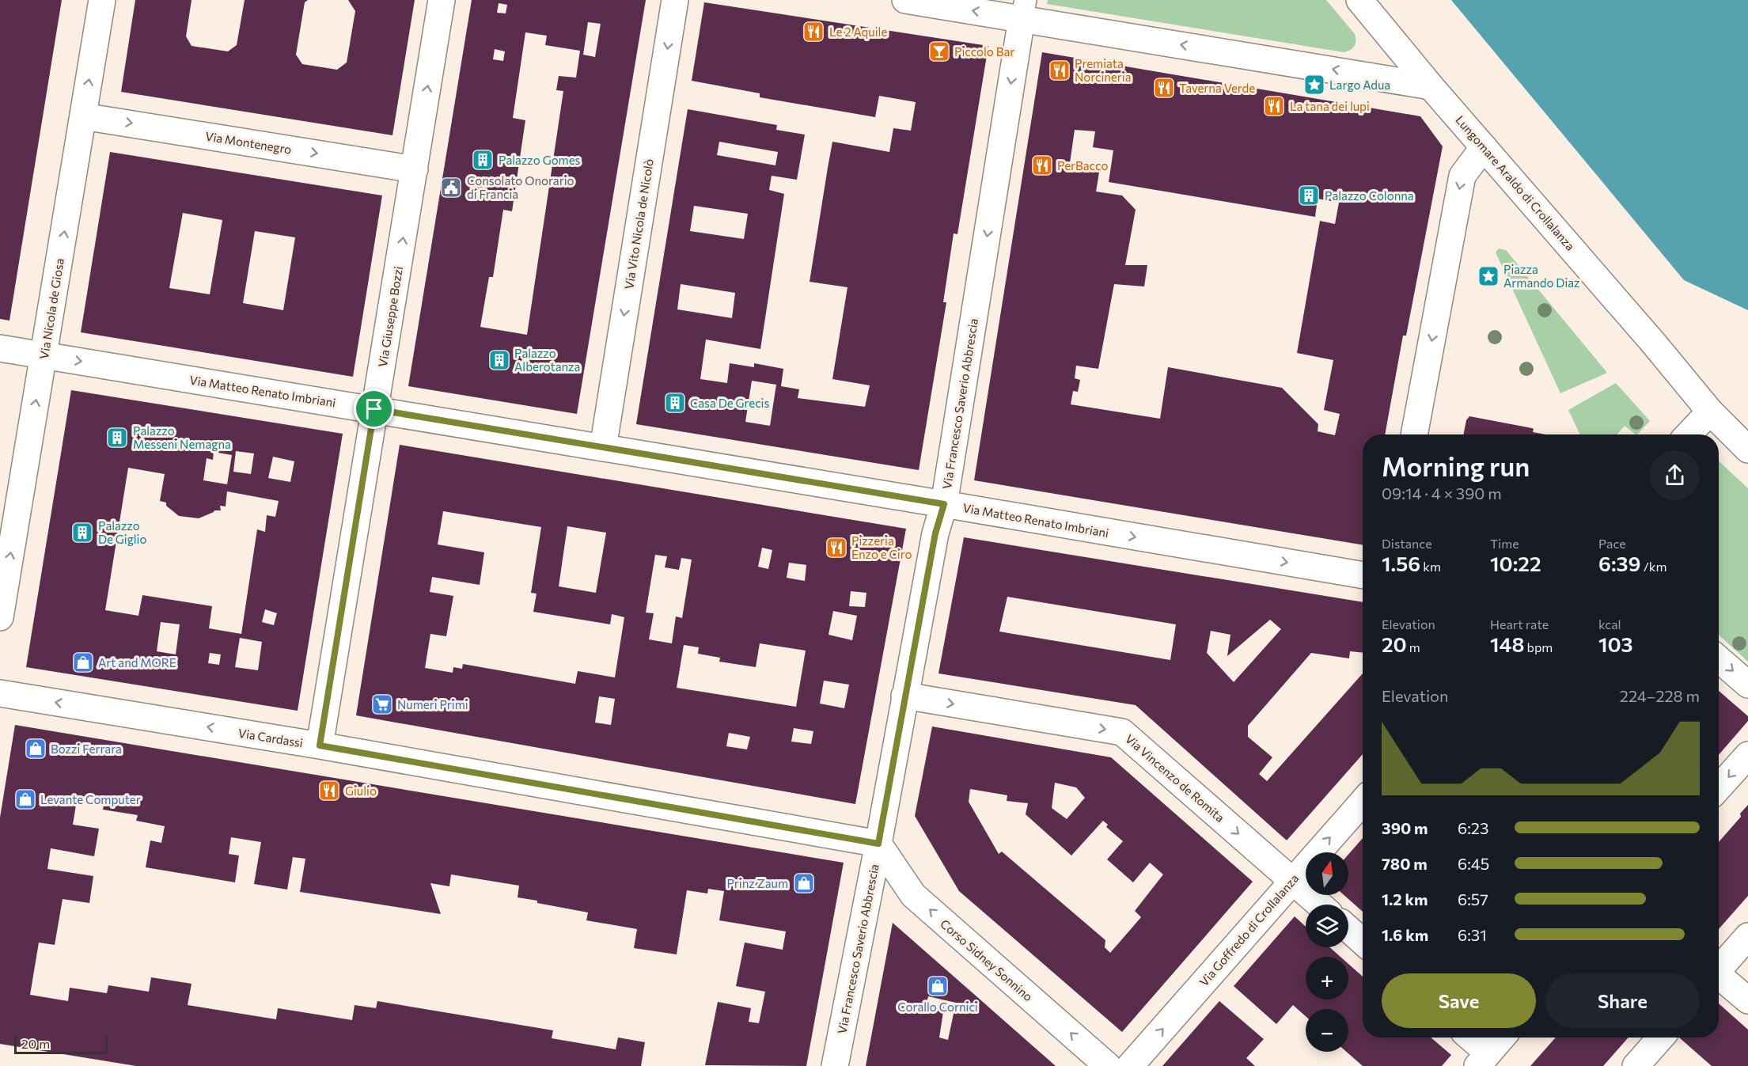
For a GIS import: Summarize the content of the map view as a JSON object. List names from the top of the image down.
{
  "streets": {
    "street": [
      "Via Montenegro",
      "Lungomare Araldo di Crollalanza",
      "Via Vito Nicola de Nicolò",
      "Via Nicola de Giosa",
      "Via Giuseppe Bozzi",
      "Via Matteo Renato Imbriani",
      "Via Francesco Saverio Abbrescia",
      "Via Cardassi",
      "Via Vincenzo de Romita",
      "Via Goffredo di Crollalanza",
      "Corso Sidney Sonnino"
    ]
  },
  "crossings": [
    ["Via Montenegro", "Via Nicola de Giosa"],
    ["Via Montenegro", "Via Giuseppe Bozzi"],
    ["Via Vito Nicola de Nicolò", "Via Matteo Renato Imbriani"],
    ["Via Nicola de Giosa", "Via Matteo Renato Imbriani"],
    ["Via Giuseppe Bozzi", "Via Matteo Renato Imbriani"],
    ["Via Giuseppe Bozzi", "Via Cardassi"],
    ["Via Matteo Renato Imbriani", "Via Francesco Saverio Abbrescia"],
    ["Via Francesco Saverio Abbrescia", "Via Cardassi"],
    ["Via Francesco Saverio Abbrescia", "Via Vincenzo de Romita"],
    ["Via Francesco Saverio Abbrescia", "Corso Sidney Sonnino"],
    ["Via Cardassi", "Corso Sidney Sonnino"],
    ["Via Vincenzo de Romita", "Via Goffredo di Crollalanza"]
  ],
  "one_way": [
    "Via Montenegro",
    "Via Vito Nicola de Nicolò",
    "Via Nicola de Giosa",
    "Via Giuseppe Bozzi",
    "Via Matteo Renato Imbriani",
    "Via Francesco Saverio Abbrescia",
    "Via Cardassi",
    "Via Vincenzo de Romita",
    "Via Goffredo di Crollalanza",
    "Corso Sidney Sonnino"
  ],
  "places": {
    "restaurant": [
      "Le 2 Aquile",
      "Premiata Norcineria",
      "Taverna Verde",
      "La tana dei lupi",
      "PerBacco",
      "Pizzeria Enzo e Ciro",
      "Giulio"
    ],
    "bar": ["Piccolo Bar"],
    "place": ["Largo Adua", "Piazza Armando Diaz"],
    "building": [
      "Palazzo Gomes",
      "Palazzo Colonna",
      "Palazzo Alberotanza",
      "Casa De Grecis",
      "Palazzo Messeni Nemagna",
      "Palazzo De Giglio"
    ],
    "public building": ["Consolato Onorario di Francia"],
    "shop": [
      "Art and MORE",
      "Bozzi Ferrara",
      "Levante Computer",
      "Prinz Zaum",
      "Corallo Cornici"
    ],
    "supermarket": ["Numeri Primi"]
  },
  "scale_bar": "20 m",
  "north": "top",
  "page": {
    "heading": ["Morning run", "09:14 · 4 × 390 m"],
    "stats": [
      ["Distance", "1.56 km"],
      ["Time", "10:22"],
      ["Pace", "6:39 /km"],
      ["Elevation", "20 m"],
      ["Heart rate", "148 bpm"],
      ["kcal", "103"]
    ],
    "chart": ["Elevation", "224–228 m"],
    "list": [
      {
        "name": "390 m",
        "note": "6:23"
      },
      {
        "name": "780 m",
        "note": "6:45"
      },
      {
        "name": "1.2 km",
        "note": "6:57"
      },
      {
        "name": "1.6 km",
        "note": "6:31"
      }
    ],
    "map_buttons": ["+", "−"],
    "buttons": ["Save", "Share"],
    "scale": "20 m"
  }
}
